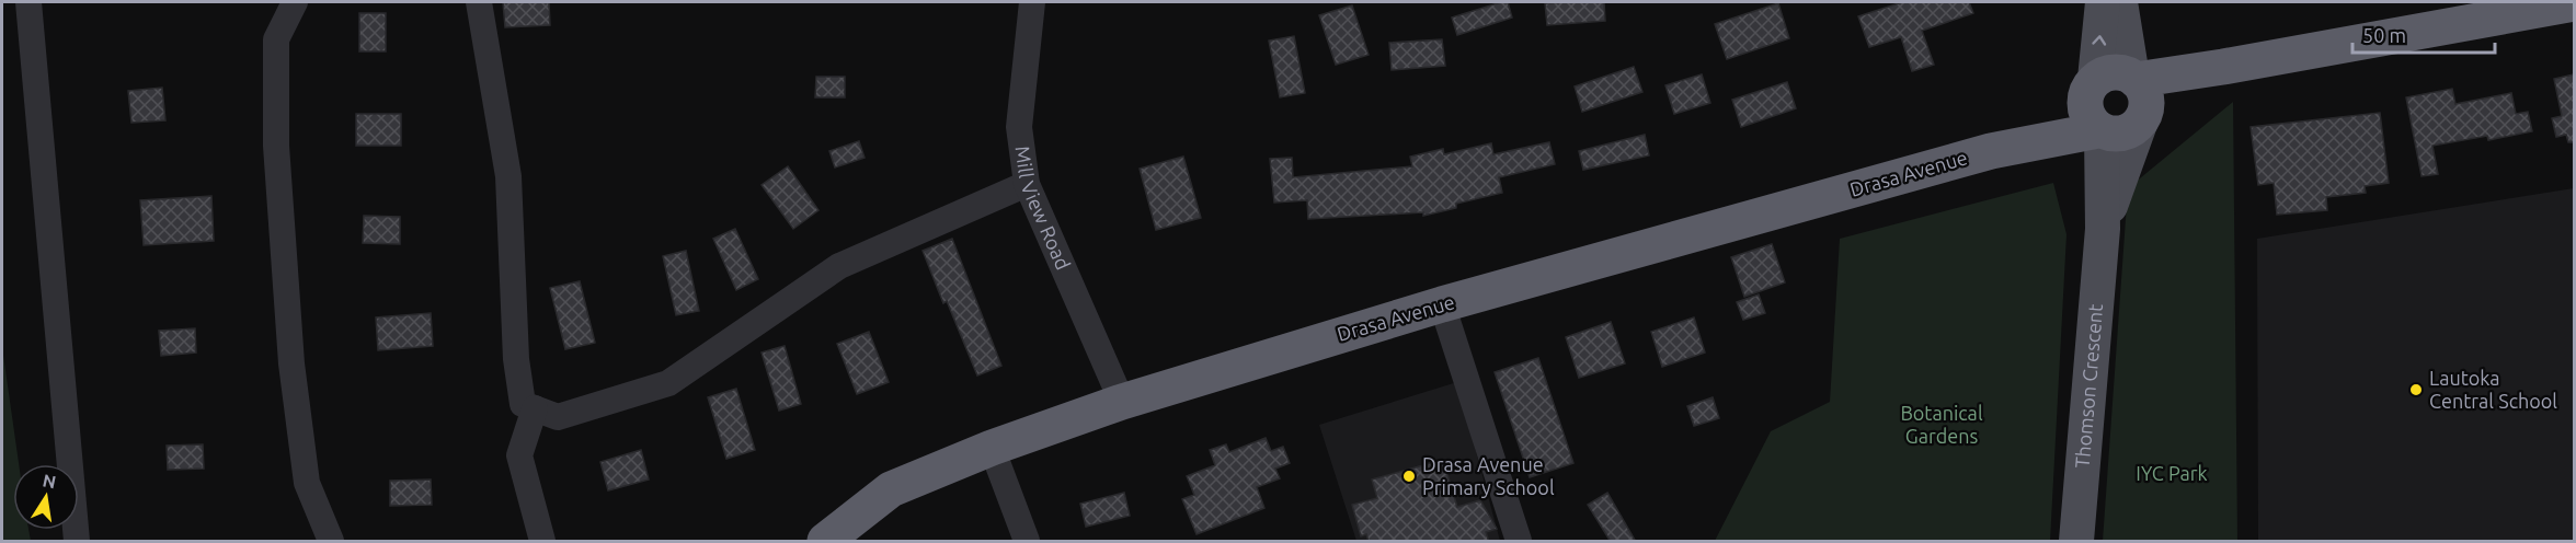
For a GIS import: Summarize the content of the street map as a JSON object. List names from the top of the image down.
{
  "streets": {
    "highway": ["Drasa Avenue"],
    "main road": ["Thomson Crescent"],
    "street": ["Mill View Road"]
  },
  "crossings": [
    ["Drasa Avenue", "Mill View Road"],
    ["Drasa Avenue", "Thomson Crescent"]
  ],
  "parks": ["Botanical Gardens", "IYC Park"],
  "places": ["Lautoka Central School", "Drasa Avenue Primary School"],
  "scale_bar": "50 m",
  "north": "top"
}
